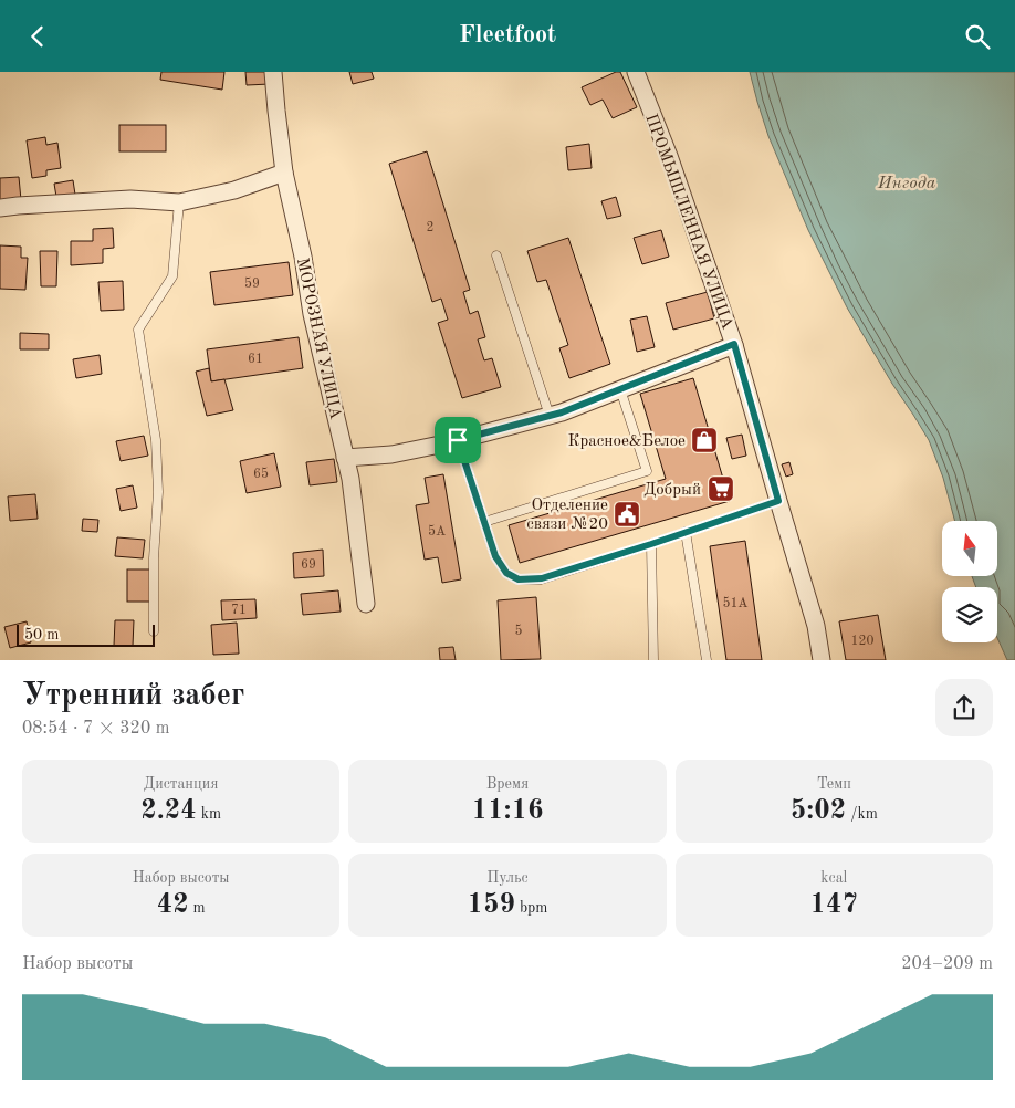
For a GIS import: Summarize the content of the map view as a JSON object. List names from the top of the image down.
{
  "streets": {
    "street": ["ПРОМЫШЛЕННАЯ УЛИЦА", "МОРОЗНАЯ УЛИЦА"]
  },
  "water": ["Ингода"],
  "places": {
    "shop": ["Красное&Белое"],
    "supermarket": ["Добрый"],
    "public building": ["Отделение связи №20"]
  },
  "house_numbers": [
    "2",
    "59",
    "61",
    "65",
    "5А",
    "69",
    "51А",
    "71",
    "5",
    "120"
  ],
  "scale_bar": "50 m",
  "north": "top",
  "page": {
    "header": "Fleetfoot",
    "scale": "50 m",
    "heading": ["Утренний забег", "08:54 · 7 × 320 m"],
    "stats": [
      ["Дистанция", "2.24 km"],
      ["Время", "11:16"],
      ["Темп", "5:02 /km"],
      ["Набор высоты", "42 m"],
      ["Пульс", "159 bpm"],
      ["kcal", "147"]
    ],
    "chart": ["Набор высоты", "204–209 m"]
  }
}
